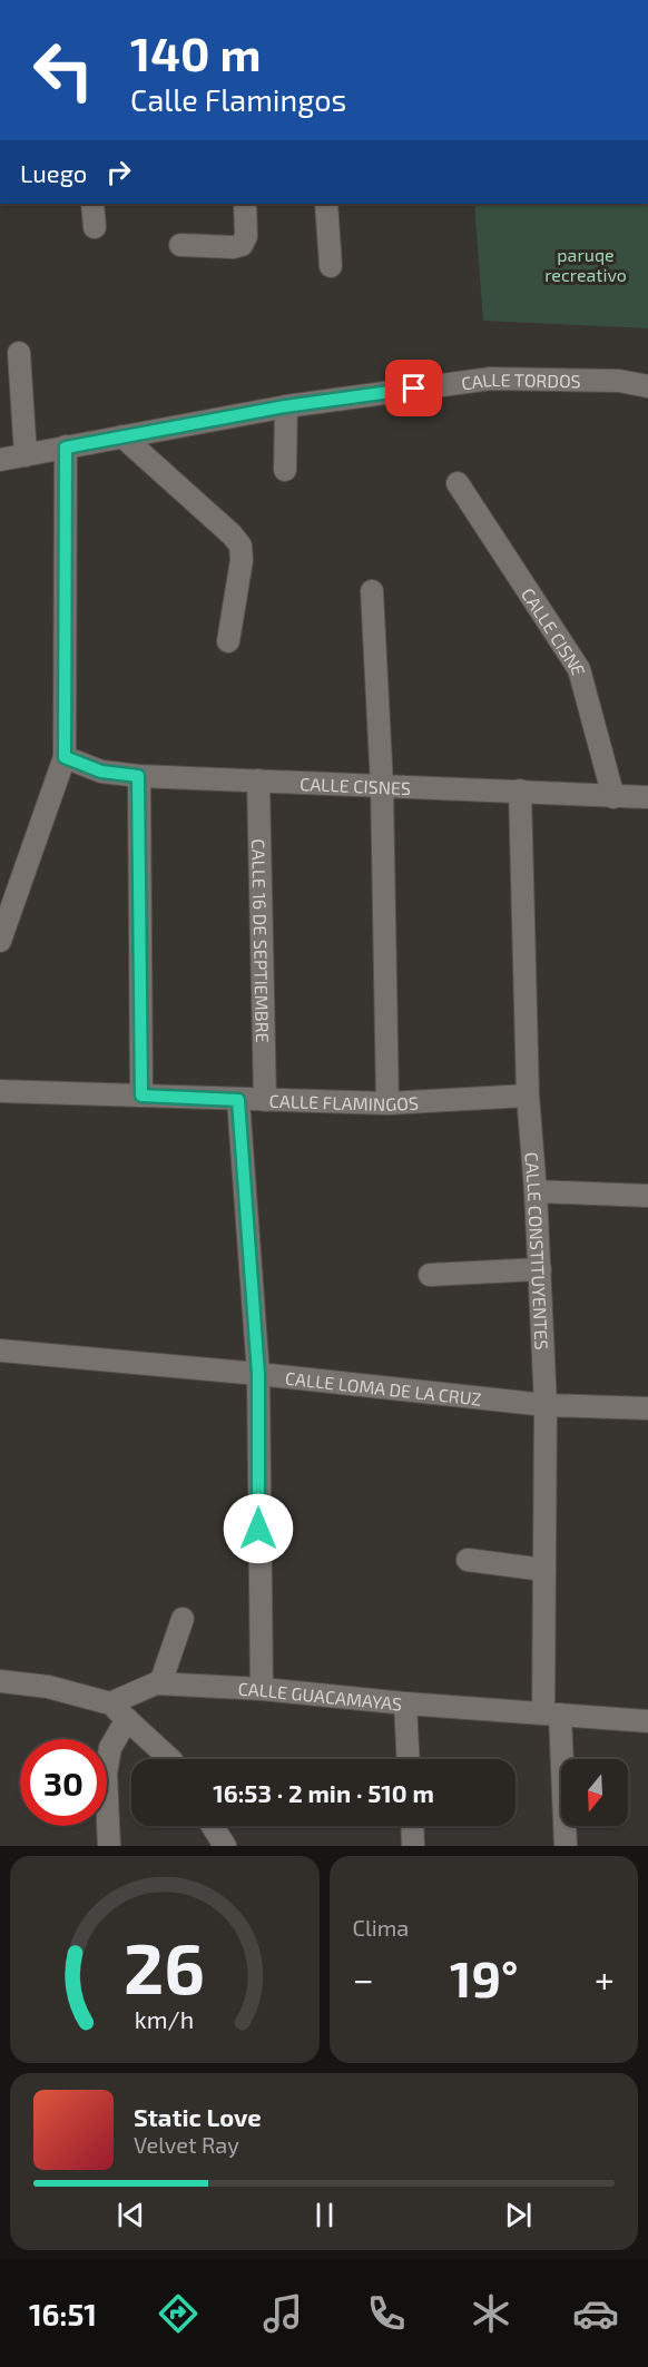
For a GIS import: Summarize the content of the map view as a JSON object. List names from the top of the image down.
{
  "streets": {
    "street": [
      "CALLE TORDOS",
      "CALLE CISNE",
      "CALLE CISNES",
      "CALLE 16 DE SEPTIEMBRE",
      "CALLE FLAMINGOS",
      "CALLE CONSTITUYENTES",
      "CALLE LOMA DE LA CRUZ",
      "CALLE GUACAMAYAS"
    ]
  },
  "crossings": [
    ["CALLE CISNE", "CALLE CISNES"],
    ["CALLE CISNES", "CALLE 16 DE SEPTIEMBRE"],
    ["CALLE CISNES", "CALLE CONSTITUYENTES"],
    ["CALLE 16 DE SEPTIEMBRE", "CALLE FLAMINGOS"],
    ["CALLE FLAMINGOS", "CALLE CONSTITUYENTES"],
    ["CALLE CONSTITUYENTES", "CALLE LOMA DE LA CRUZ"],
    ["CALLE CONSTITUYENTES", "CALLE GUACAMAYAS"]
  ],
  "parks": ["paruqe recreativo"],
  "north": "bottom",
  "page": {
    "turn": ["140 m", "Calle Flamingos"],
    "then": "Luego",
    "limit": "30",
    "trip": "16:53 · 2 min · 510 m",
    "tile": "Clima",
    "heat": ["−", "19°", "+"],
    "song": ["Static Love", "Velvet Ray"],
    "tabs": "16:51",
    "gauge": ["26", "km/h"]
  }
}
